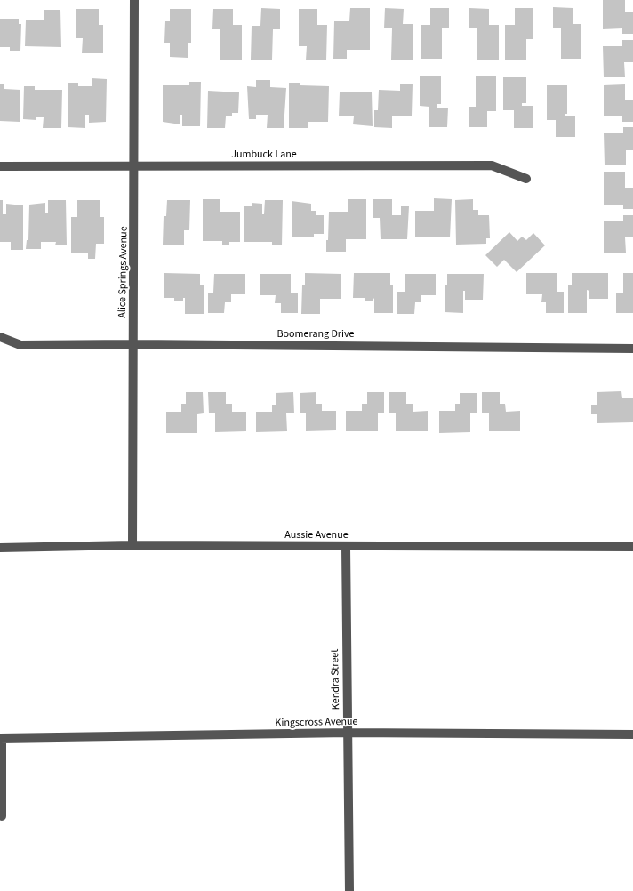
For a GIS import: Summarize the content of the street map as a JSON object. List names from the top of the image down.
{
  "streets": {
    "street": [
      "Jumbuck Lane",
      "Alice Springs Avenue",
      "Boomerang Drive",
      "Aussie Avenue",
      "Kendra Street",
      "Kingscross Avenue"
    ]
  },
  "crossings": [
    ["Jumbuck Lane", "Alice Springs Avenue"],
    ["Alice Springs Avenue", "Boomerang Drive"],
    ["Alice Springs Avenue", "Aussie Avenue"],
    ["Aussie Avenue", "Kendra Street"],
    ["Kendra Street", "Kingscross Avenue"]
  ]
}
